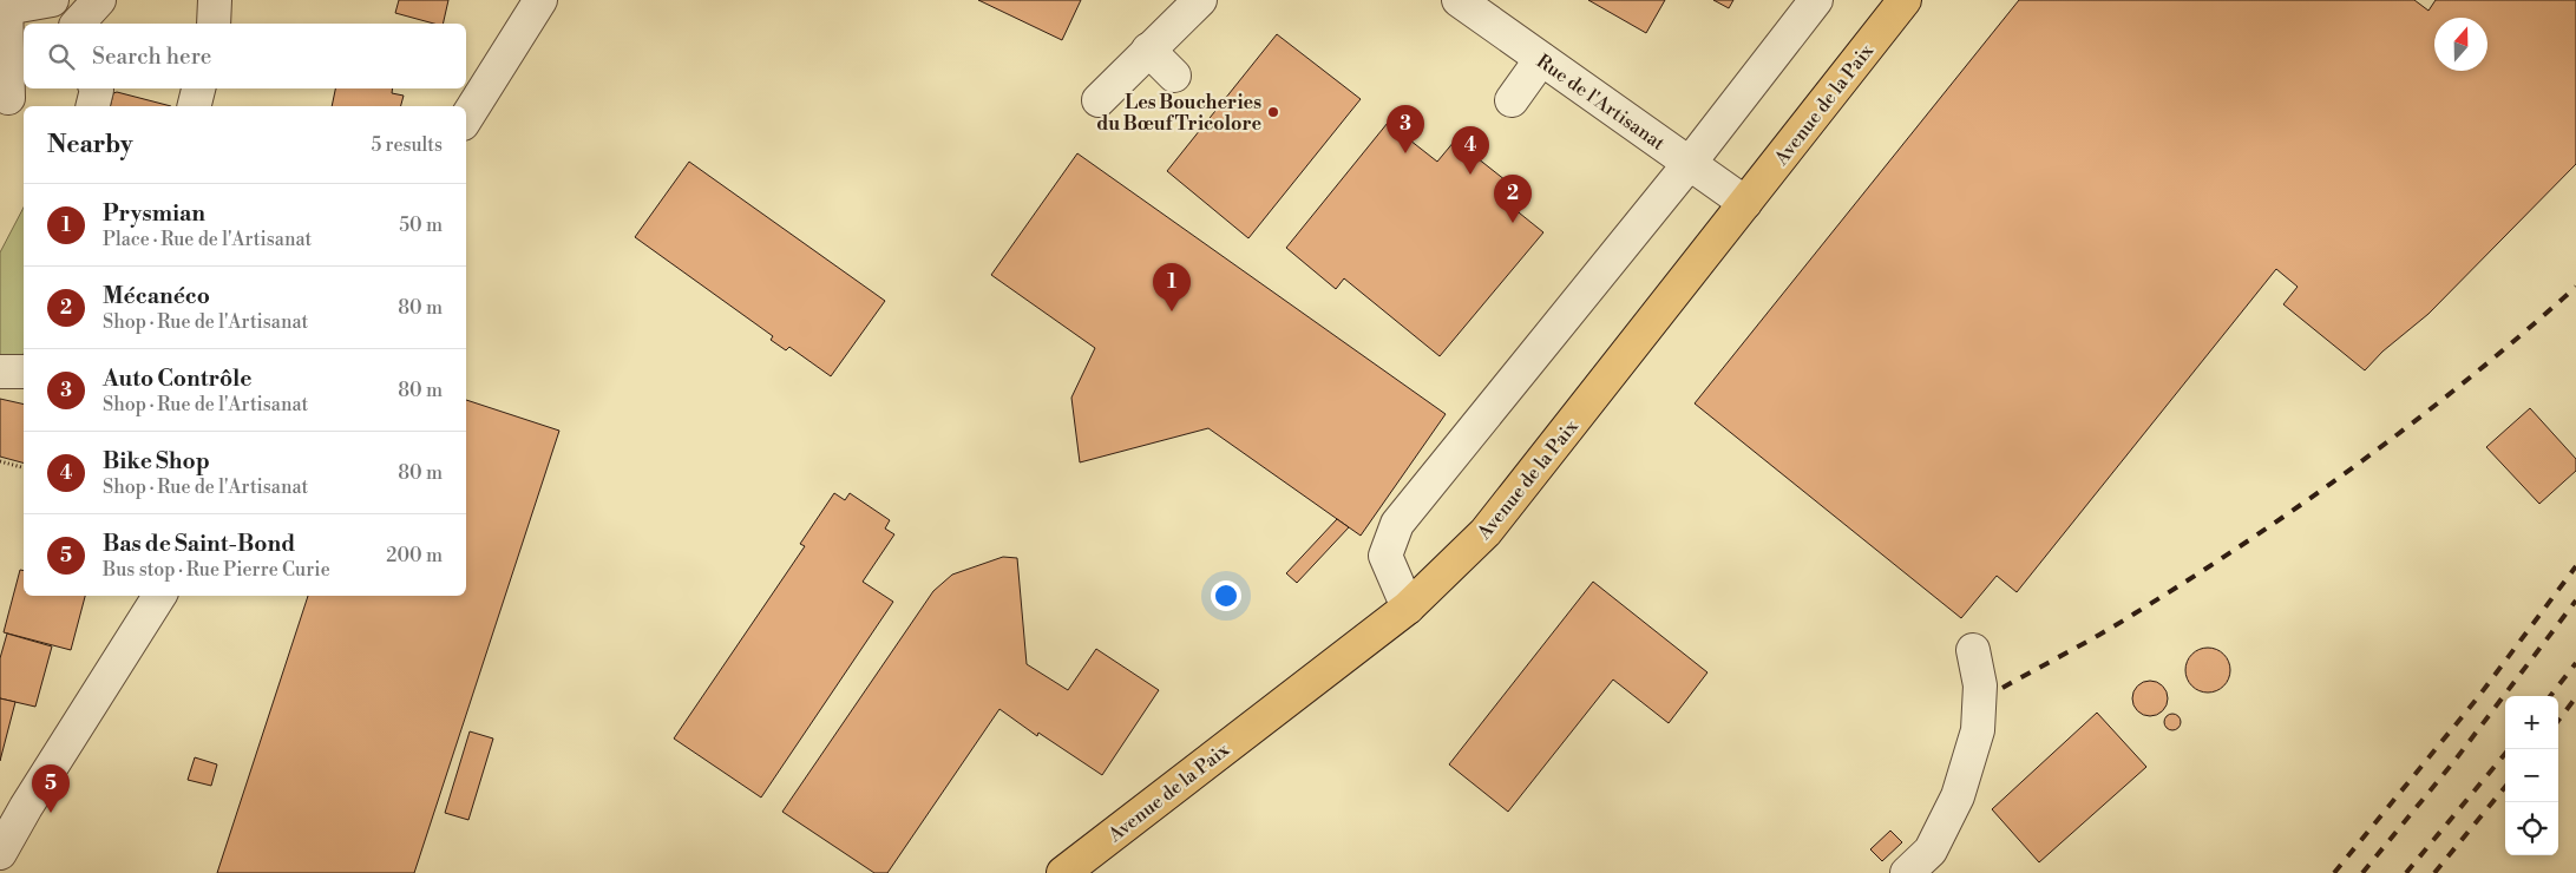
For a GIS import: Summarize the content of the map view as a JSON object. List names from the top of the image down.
{
  "streets": {
    "main road": ["Avenue de la Paix"],
    "street": ["Rue de l'Artisanat"]
  },
  "crossings": [
    ["Rue de l'Artisanat", "Avenue de la Paix"]
  ],
  "places": ["Les Boucheries du Bœuf Tricolore"],
  "north": "top",
  "page": {
    "search": "Search here",
    "pins": [
      "3",
      "4",
      "2",
      "1",
      "5"
    ],
    "heading": ["Nearby", "5 results"],
    "list": [
      {
        "mark": "1",
        "name": "Prysmian",
        "note": "Place · Rue de l'Artisanat",
        "value": "50 m"
      },
      {
        "mark": "2",
        "name": "Mécanéco",
        "note": "Shop · Rue de l'Artisanat",
        "value": "80 m"
      },
      {
        "mark": "3",
        "name": "Auto Contrôle",
        "note": "Shop · Rue de l'Artisanat",
        "value": "80 m"
      },
      {
        "mark": "4",
        "name": "Bike Shop",
        "note": "Shop · Rue de l'Artisanat",
        "value": "80 m"
      },
      {
        "mark": "5",
        "name": "Bas de Saint-Bond",
        "note": "Bus stop · Rue Pierre Curie",
        "value": "200 m"
      }
    ],
    "map_buttons": ["+", "−"]
  }
}
